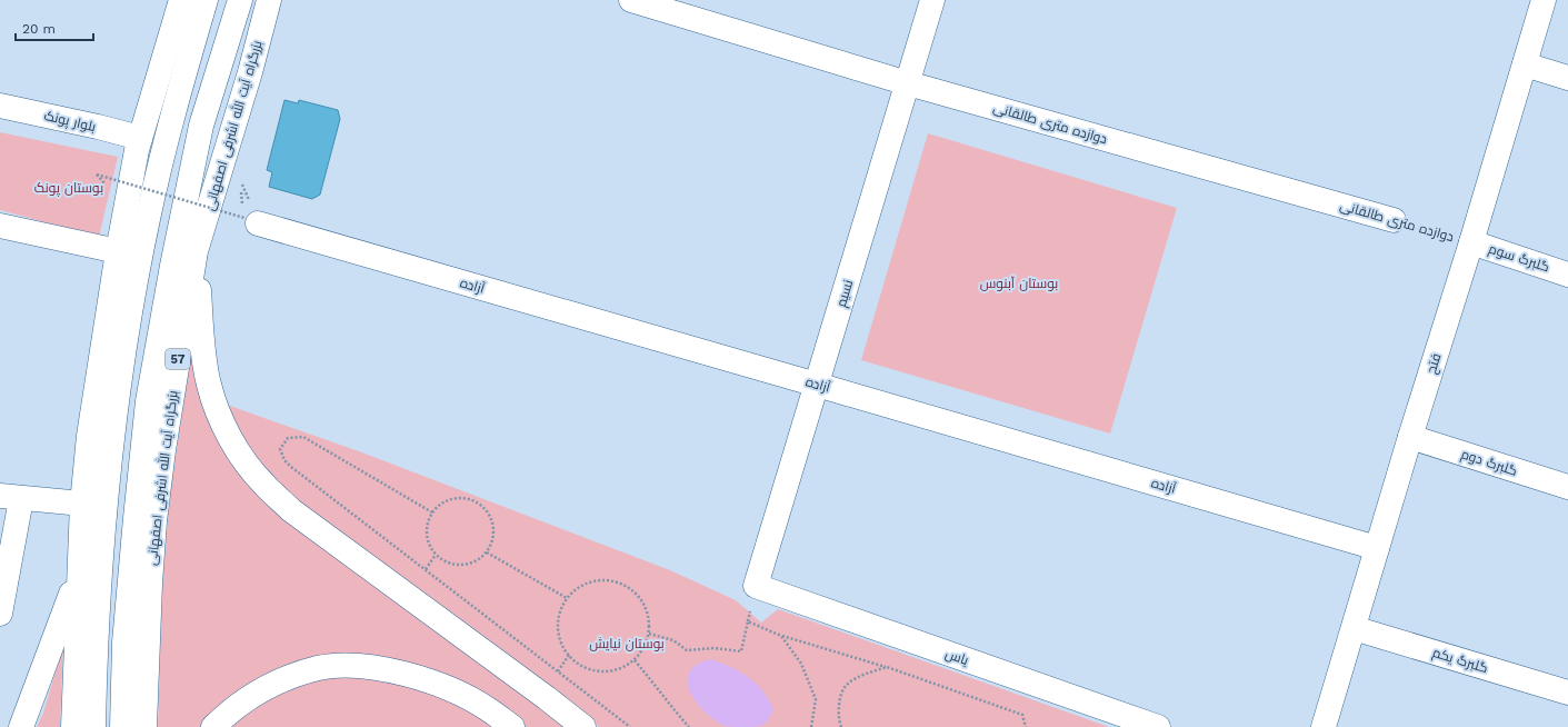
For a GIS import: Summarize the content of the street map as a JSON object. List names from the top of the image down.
{
  "streets": {
    "main road": [
      "بلوار پونک",
      "دوازده متری طالقانی",
      "بزرگراه آیت الله اشرفی اصفهانی",
      "گلبرگ سوم",
      "آزاده",
      "نسیم",
      "57",
      "فتح",
      "گلبرگ دوم",
      "یاس",
      "گلبرگ یکم"
    ]
  },
  "crossings": [
    ["دوازده متری طالقانی", "گلبرگ سوم"],
    ["دوازده متری طالقانی", "نسیم"],
    ["دوازده متری طالقانی", "فتح"],
    ["گلبرگ سوم", "فتح"],
    ["آزاده", "نسیم"],
    ["آزاده", "فتح"],
    ["نسیم", "یاس"],
    ["فتح", "گلبرگ دوم"],
    ["فتح", "گلبرگ یکم"]
  ],
  "parks": ["بوستان پونک", "بوستان آبنوس", "بوستان نیایش"],
  "scale_bar": "20 m"
}
